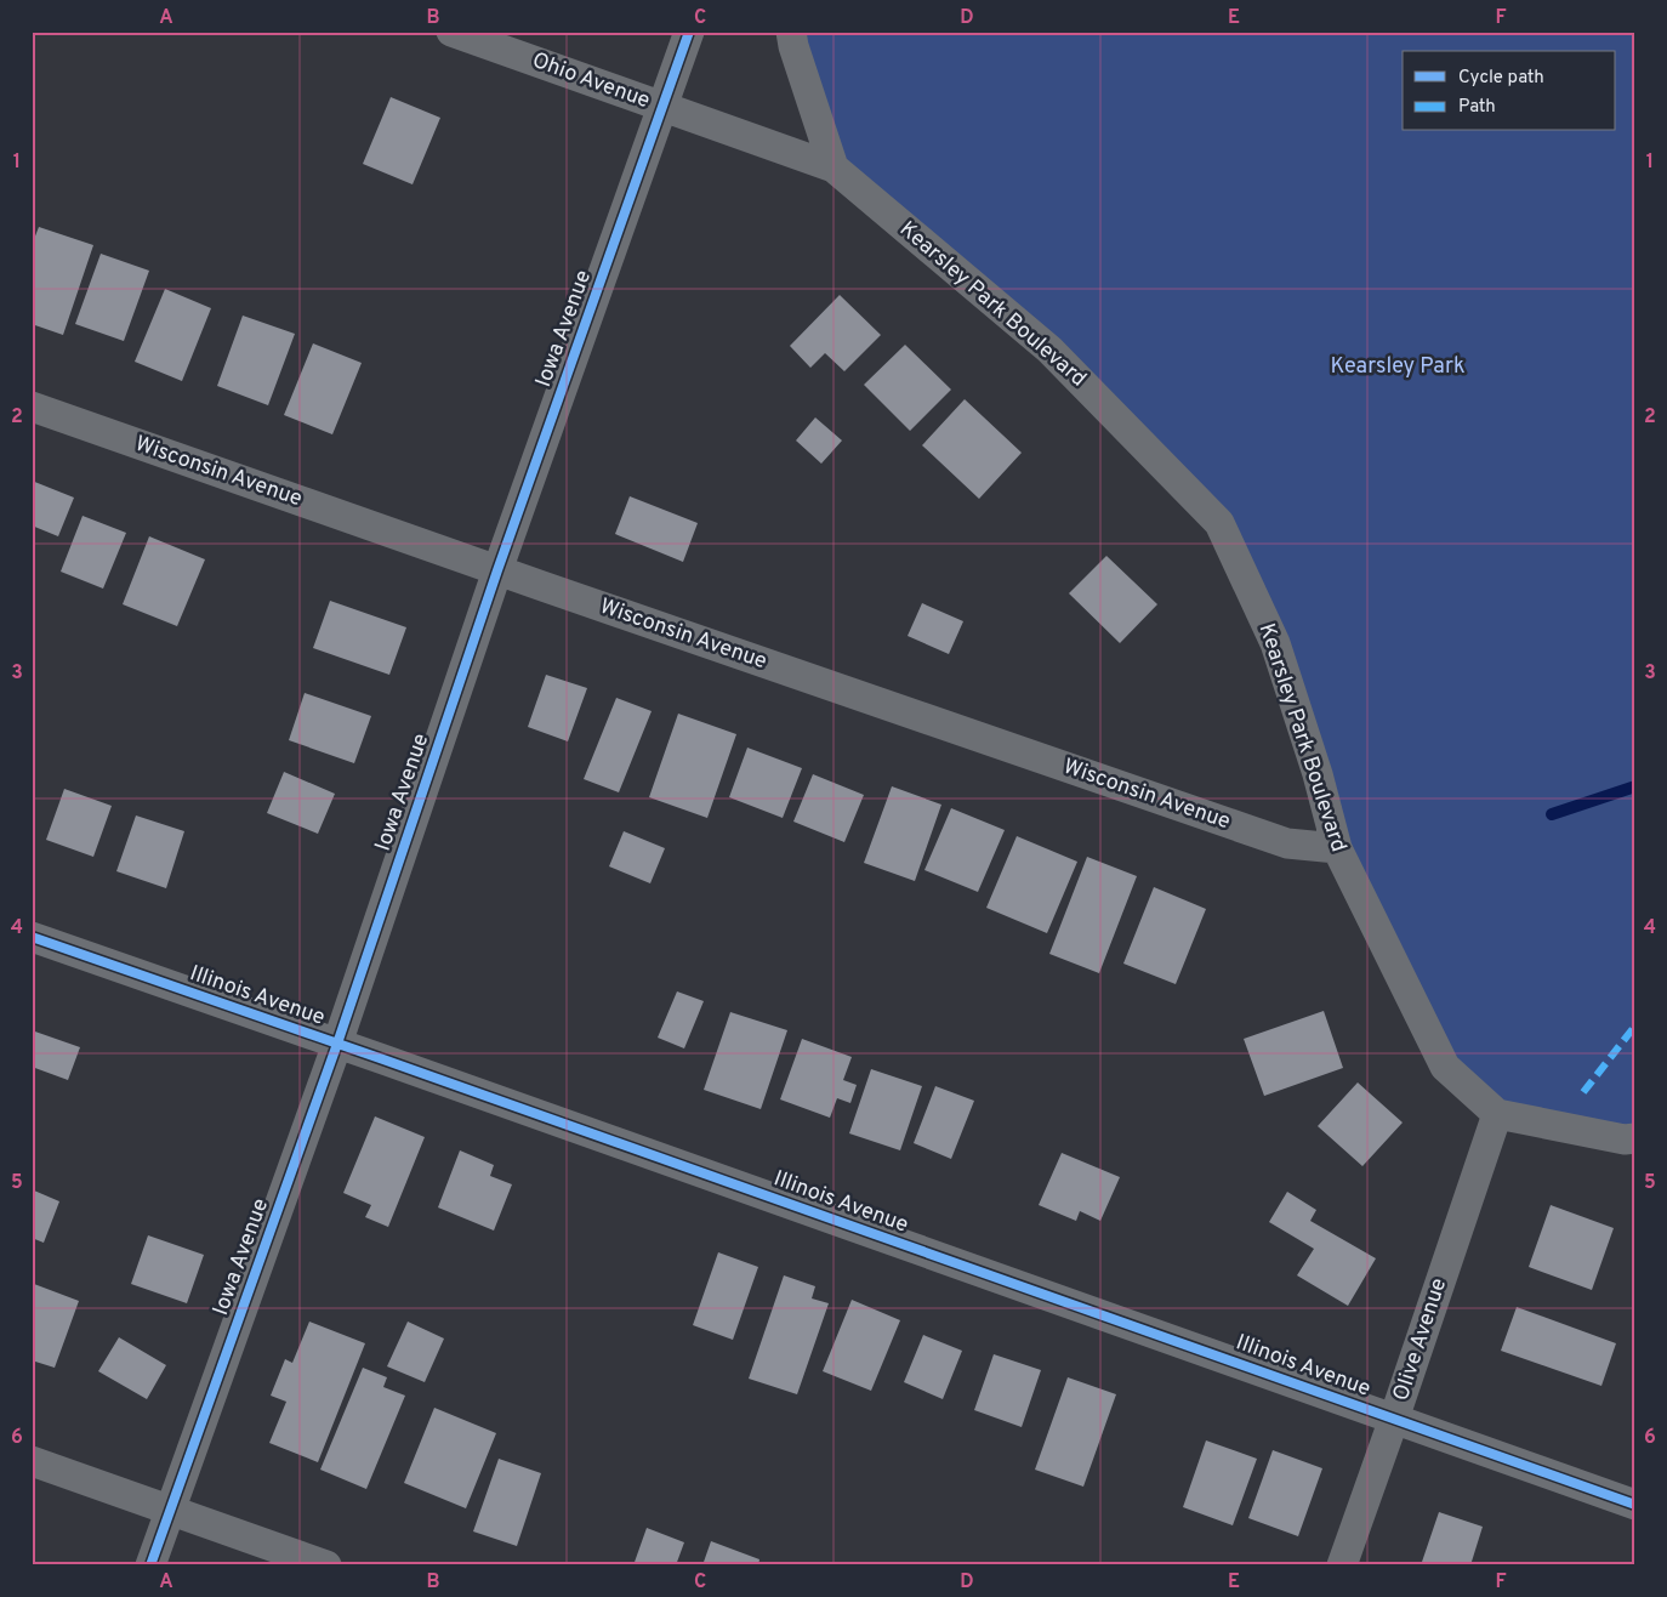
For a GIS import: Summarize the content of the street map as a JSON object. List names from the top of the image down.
{
  "streets": {
    "street": [
      "Ohio Avenue",
      "Kearsley Park Boulevard",
      "Iowa Avenue",
      "Wisconsin Avenue",
      "Illinois Avenue",
      "Olive Avenue"
    ]
  },
  "crossings": [
    ["Ohio Avenue", "Kearsley Park Boulevard"],
    ["Ohio Avenue", "Iowa Avenue"],
    ["Kearsley Park Boulevard", "Wisconsin Avenue"],
    ["Kearsley Park Boulevard", "Olive Avenue"],
    ["Iowa Avenue", "Wisconsin Avenue"],
    ["Iowa Avenue", "Illinois Avenue"],
    ["Illinois Avenue", "Olive Avenue"]
  ],
  "parks": ["Kearsley Park"],
  "legend": ["Cycle path", "Path"],
  "grid": {
    "columns": [
      "A",
      "B",
      "C",
      "D",
      "E",
      "F"
    ],
    "rows": [
      "1",
      "2",
      "3",
      "4",
      "5",
      "6"
    ]
  }
}
